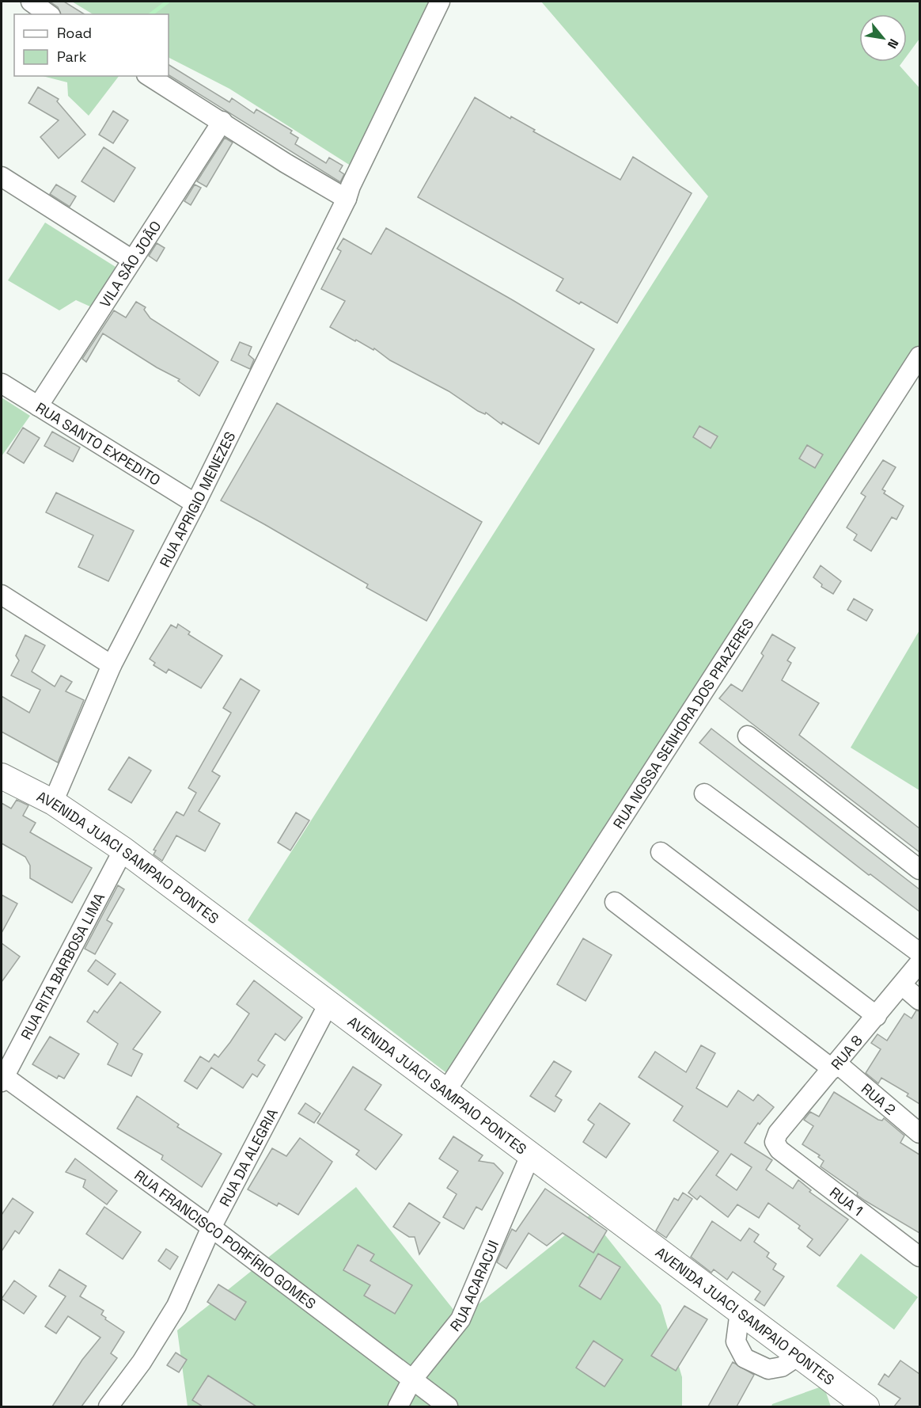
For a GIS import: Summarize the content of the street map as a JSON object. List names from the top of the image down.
{
  "streets": {
    "main road": ["AVENIDA JUACI SAMPAIO PONTES"],
    "street": [
      "VILA SÃO JOÃO",
      "RUA SANTO EXPEDITO",
      "RUA APRIGIO MENEZES",
      "RUA NOSSA SENHORA DOS PRAZERES",
      "RUA RITA BARBOSA LIMA",
      "RUA 8",
      "RUA 2",
      "RUA DA ALEGRIA",
      "RUA 1",
      "RUA FRANCISCO PORFÍRIO GOMES",
      "RUA ACARACUI"
    ]
  },
  "crossings": [
    ["VILA SÃO JOÃO", "RUA SANTO EXPEDITO"],
    ["RUA SANTO EXPEDITO", "RUA APRIGIO MENEZES"],
    ["RUA APRIGIO MENEZES", "AVENIDA JUACI SAMPAIO PONTES"],
    ["RUA NOSSA SENHORA DOS PRAZERES", "AVENIDA JUACI SAMPAIO PONTES"],
    ["AVENIDA JUACI SAMPAIO PONTES", "RUA RITA BARBOSA LIMA"],
    ["AVENIDA JUACI SAMPAIO PONTES", "RUA DA ALEGRIA"],
    ["AVENIDA JUACI SAMPAIO PONTES", "RUA ACARACUI"],
    ["RUA RITA BARBOSA LIMA", "RUA FRANCISCO PORFÍRIO GOMES"],
    ["RUA 8", "RUA 2"],
    ["RUA 8", "RUA 1"],
    ["RUA DA ALEGRIA", "RUA FRANCISCO PORFÍRIO GOMES"],
    ["RUA FRANCISCO PORFÍRIO GOMES", "RUA ACARACUI"]
  ],
  "legend": ["Road", "Park"],
  "north": "bottom right"
}
